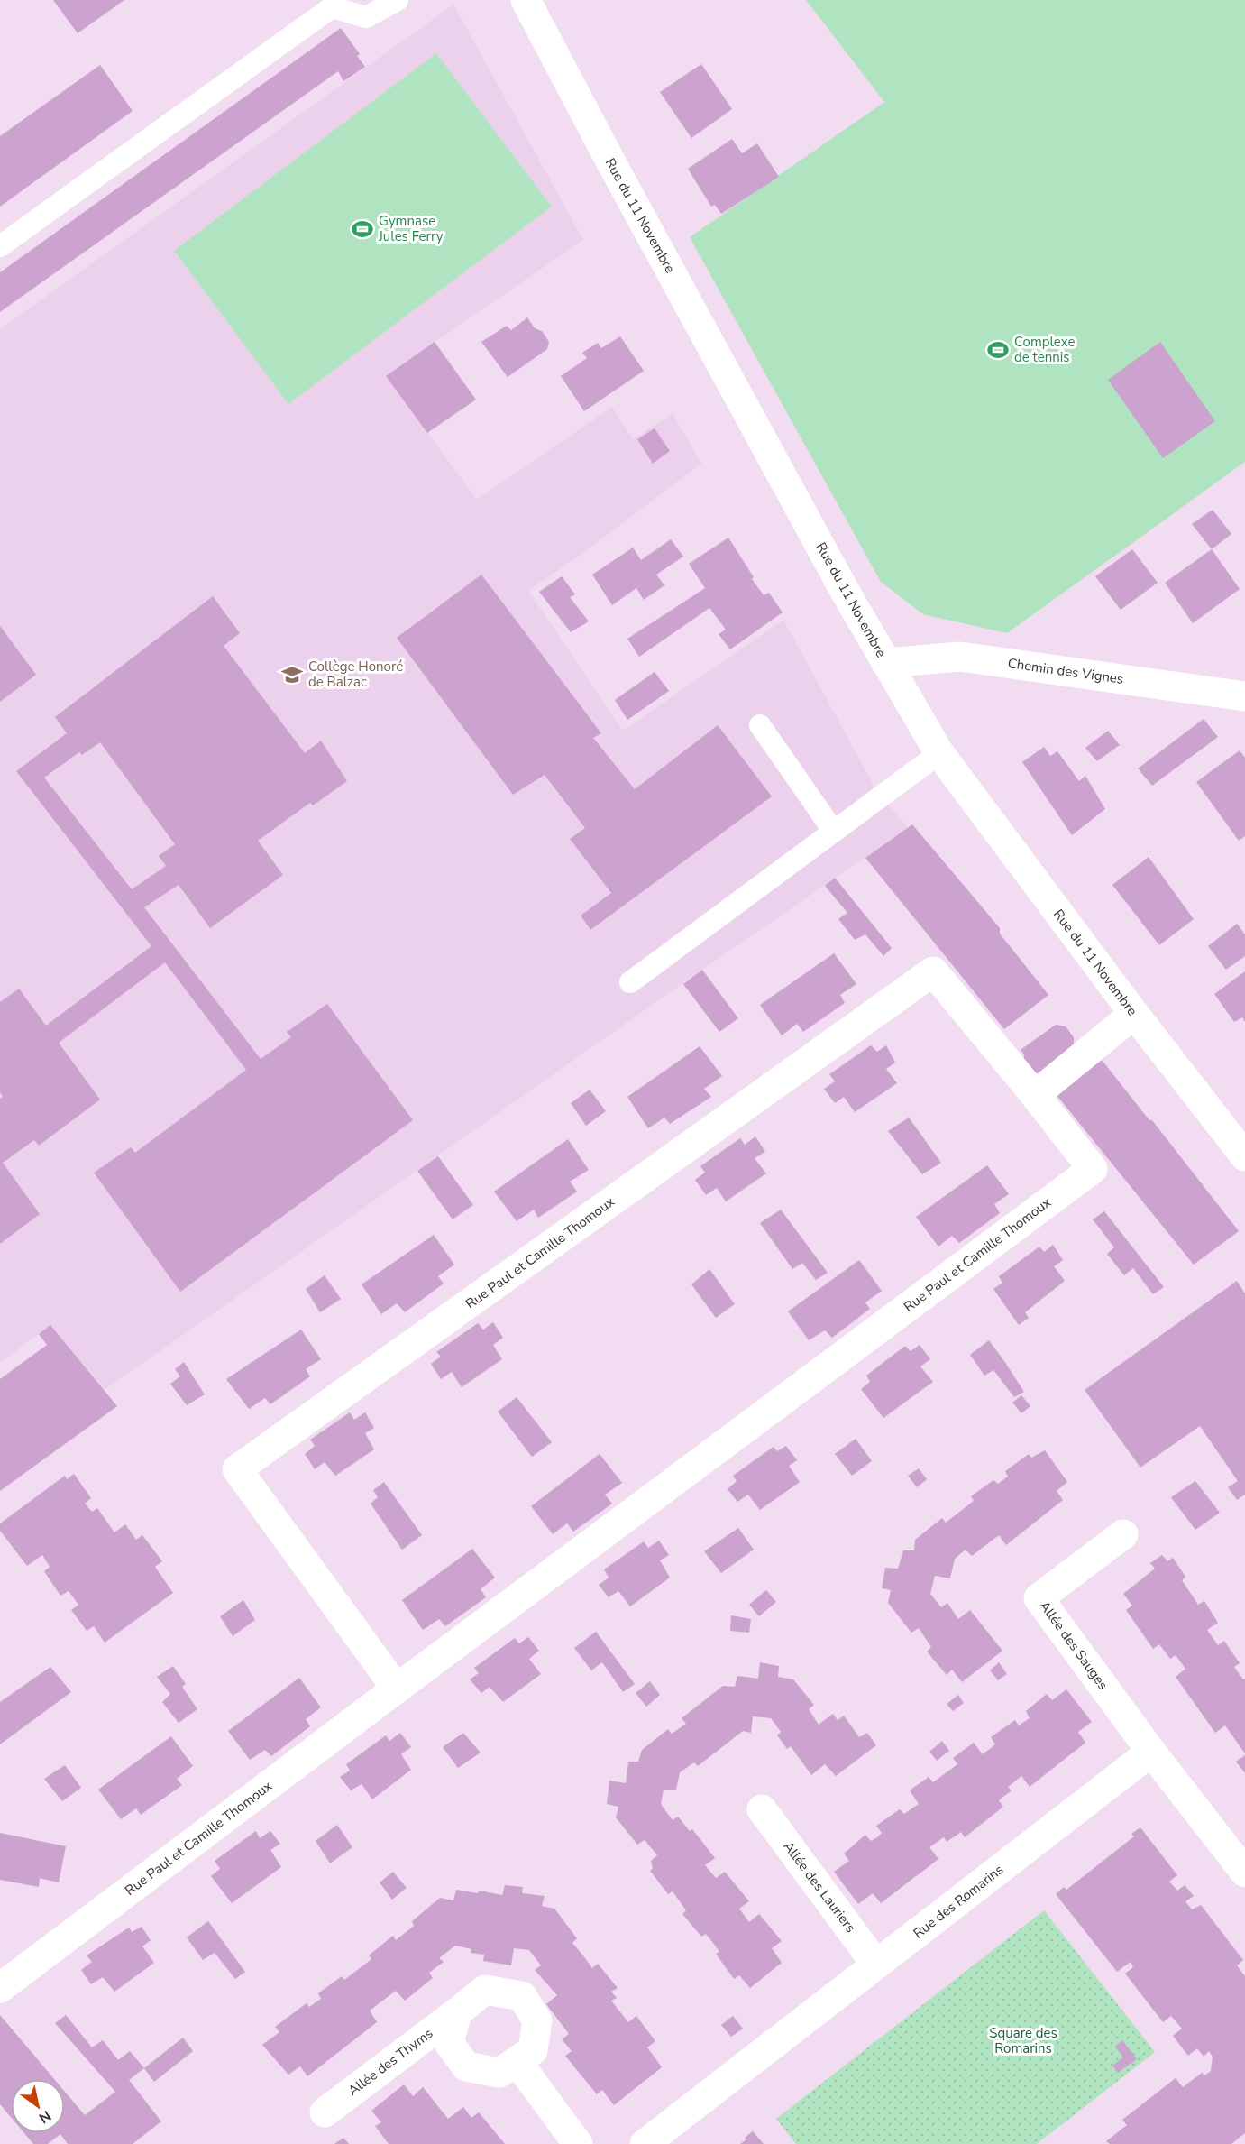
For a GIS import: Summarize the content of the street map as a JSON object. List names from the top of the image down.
{
  "streets": {
    "street": [
      "Rue du 11 Novembre",
      "Chemin des Vignes",
      "Rue Paul et Camille Thomoux",
      "Allée des Sauges",
      "Allée des Lauriers",
      "Rue des Romarins",
      "Allée des Thyms"
    ]
  },
  "crossings": [
    ["Rue du 11 Novembre", "Chemin des Vignes"],
    ["Allée des Sauges", "Rue des Romarins"],
    ["Allée des Lauriers", "Rue des Romarins"]
  ],
  "parks": ["Square des Romarins"],
  "places": {
    "sports": ["Gymnase Jules Ferry", "Complexe de tennis"],
    "school or university": ["Collège Honoré de Balzac"]
  },
  "north": "bottom right"
}
